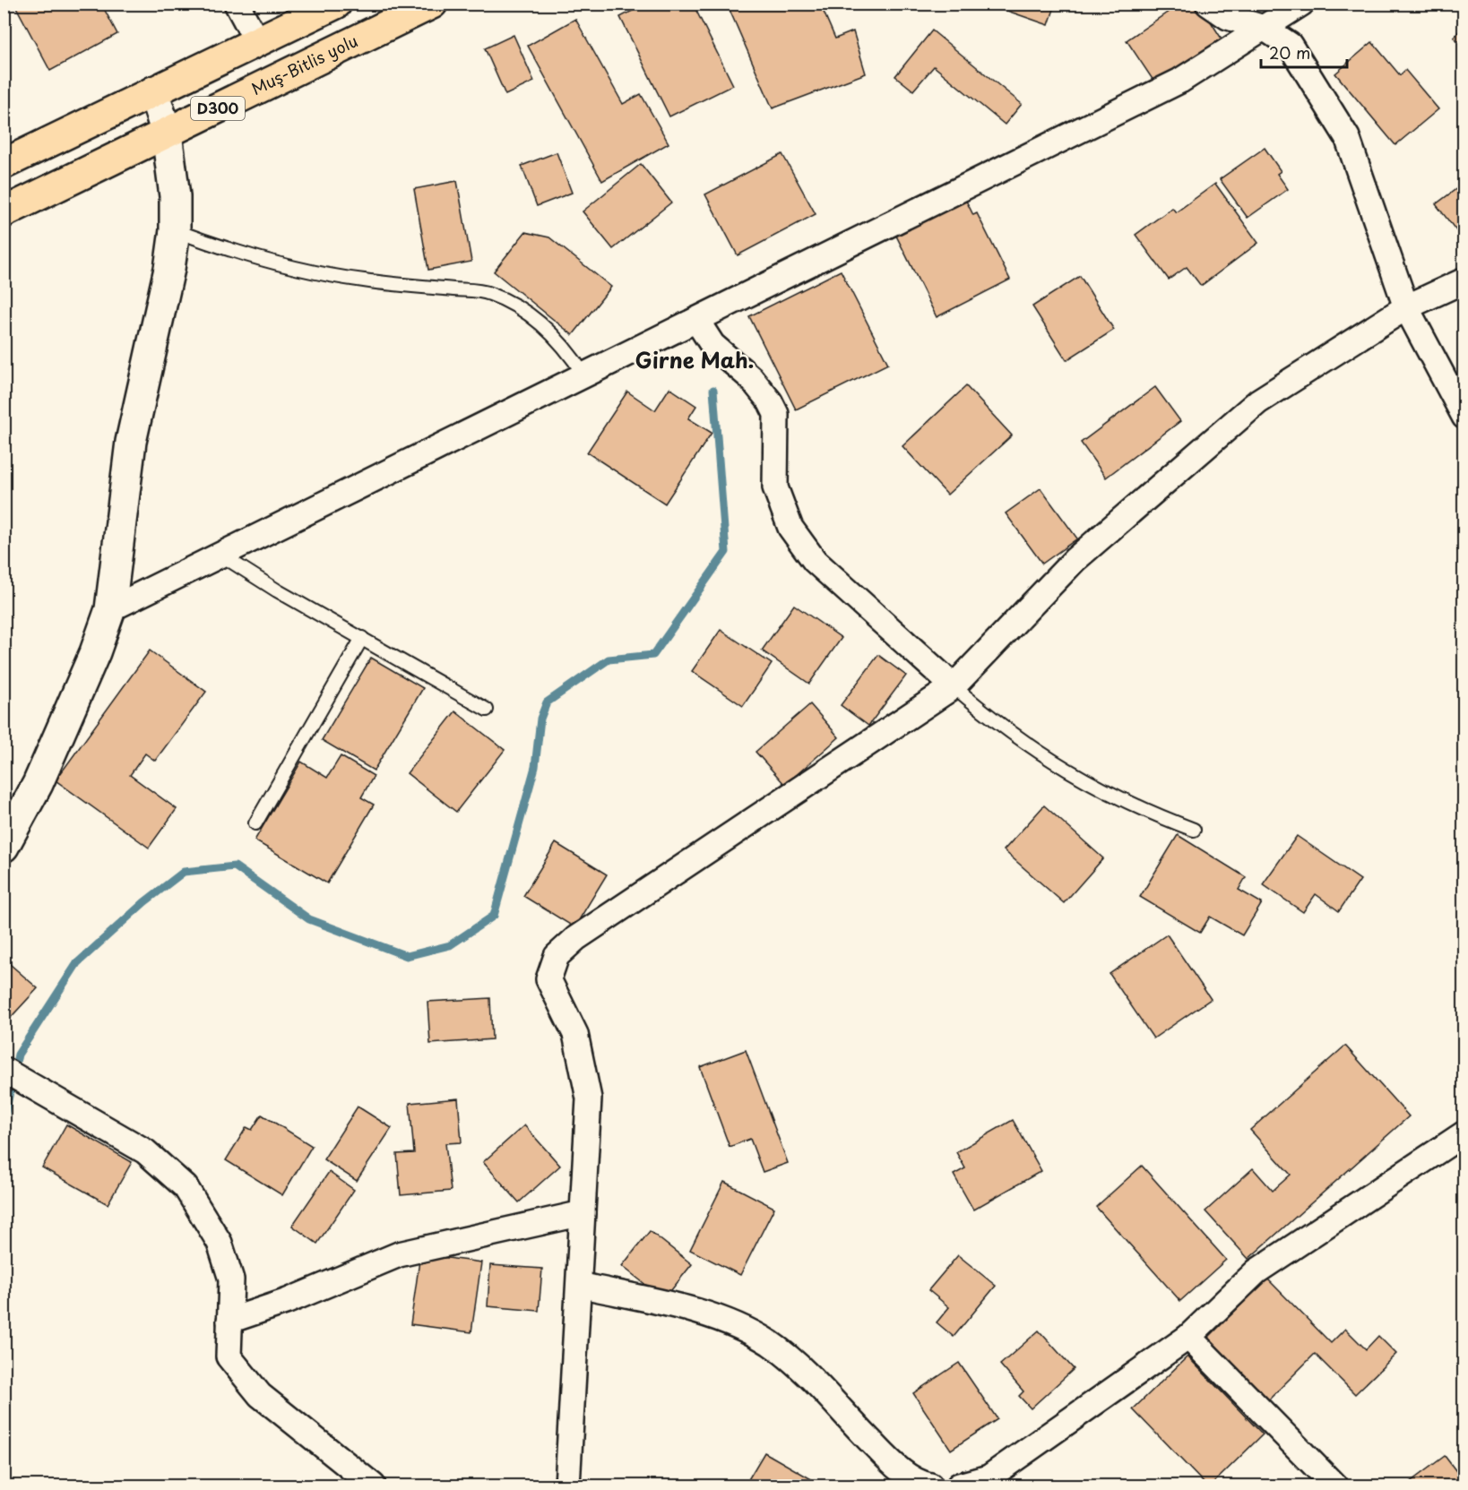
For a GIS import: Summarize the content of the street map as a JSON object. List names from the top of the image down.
{
  "streets": {
    "highway": ["Muş-Bitlis yolu", "D300"]
  },
  "districts": ["Girne Mah."],
  "scale_bar": "20 m"
}
